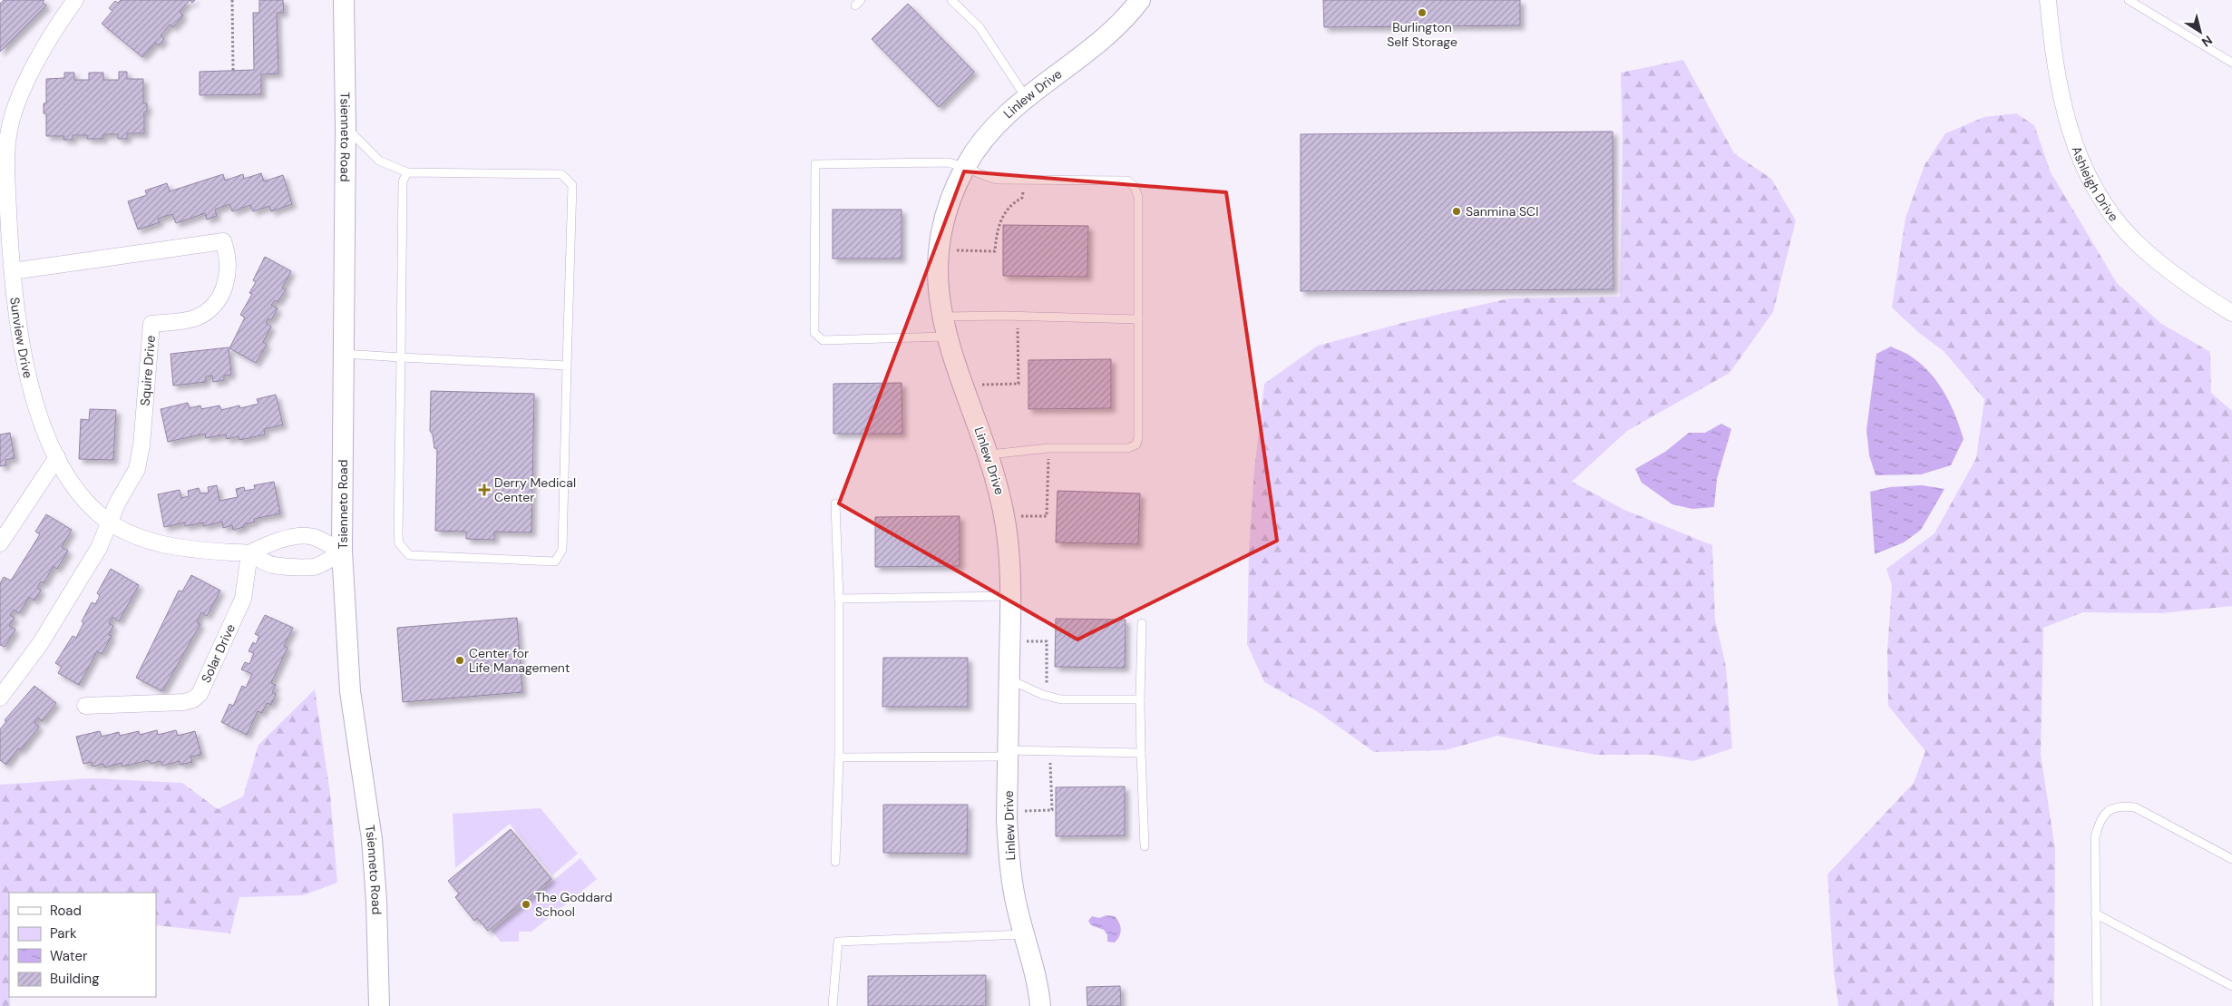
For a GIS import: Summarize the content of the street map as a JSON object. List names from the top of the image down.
{
  "streets": {
    "street": [
      "Linlew Drive",
      "Tsienneto Road",
      "Ashleigh Drive",
      "Sunview Drive",
      "Squire Drive",
      "Solar Drive"
    ]
  },
  "crossings": [
    ["Tsienneto Road", "Sunview Drive"],
    ["Sunview Drive", "Squire Drive"],
    ["Sunview Drive", "Solar Drive"]
  ],
  "places": {
    "other": [
      "Burlington Self Storage",
      "Sanmina SCI",
      "Center for Life Management",
      "The Goddard School"
    ],
    "health": ["Derry Medical Center"]
  },
  "legend": [
    "Road",
    "Park",
    "Water",
    "Building"
  ],
  "north": "bottom right"
}
